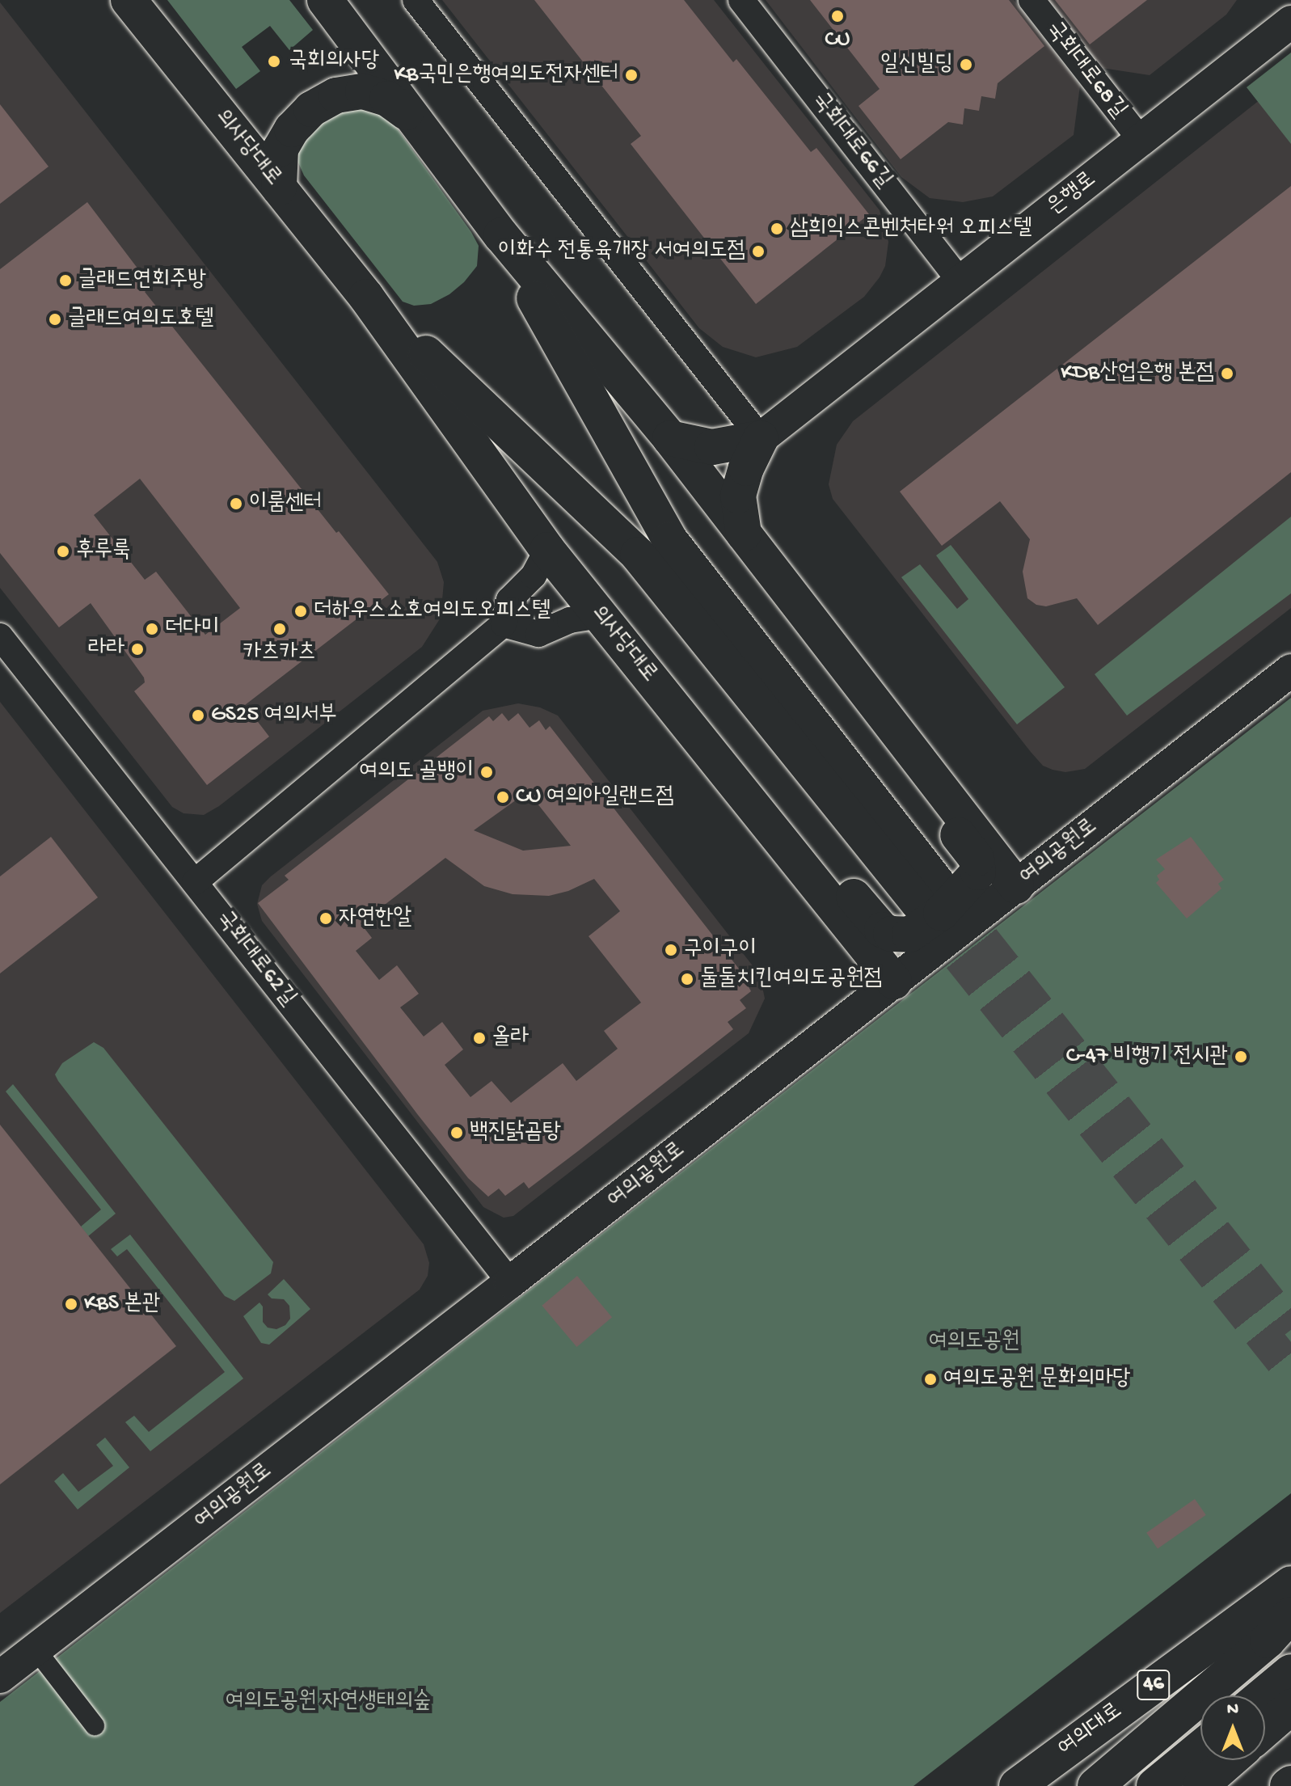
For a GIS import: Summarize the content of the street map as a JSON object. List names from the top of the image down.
{
  "streets": {
    "main road": ["의사당대로", "46", "여의대로"],
    "street": [
      "국회대로68길",
      "국회대로66길",
      "은행로",
      "여의공원로",
      "국회대로62길"
    ]
  },
  "crossings": [
    ["국회대로68길", "은행로"],
    ["국회대로66길", "은행로"],
    ["의사당대로", "여의공원로"],
    ["여의공원로", "국회대로62길"]
  ],
  "parks": ["여의도공원", "여의도공원 자연생태의숲"],
  "places": [
    "CU",
    "국회의사당",
    "일신빌딩",
    "KB국민은행여의도전자센터",
    "삼희익스콘벤처타워 오피스텔",
    "이화수 전통육개장 서여의도점",
    "글래드연회주방",
    "글래드여의도호텔",
    "KDB산업은행 본점",
    "이룸센터",
    "후루룩",
    "더하우스소호여의도오피스텔",
    "더다미",
    "카츠카츠",
    "라라",
    "GS25 여의서부",
    "여의도 골뱅이",
    "CU 여의아일랜드점",
    "자연한알",
    "구이구이",
    "둘둘치킨여의도공원점",
    "올라",
    "C-47 비행기 전시관",
    "백진닭곰탕",
    "KBS 본관",
    "여의도공원 문화의마당"
  ],
  "north": "top"
}
